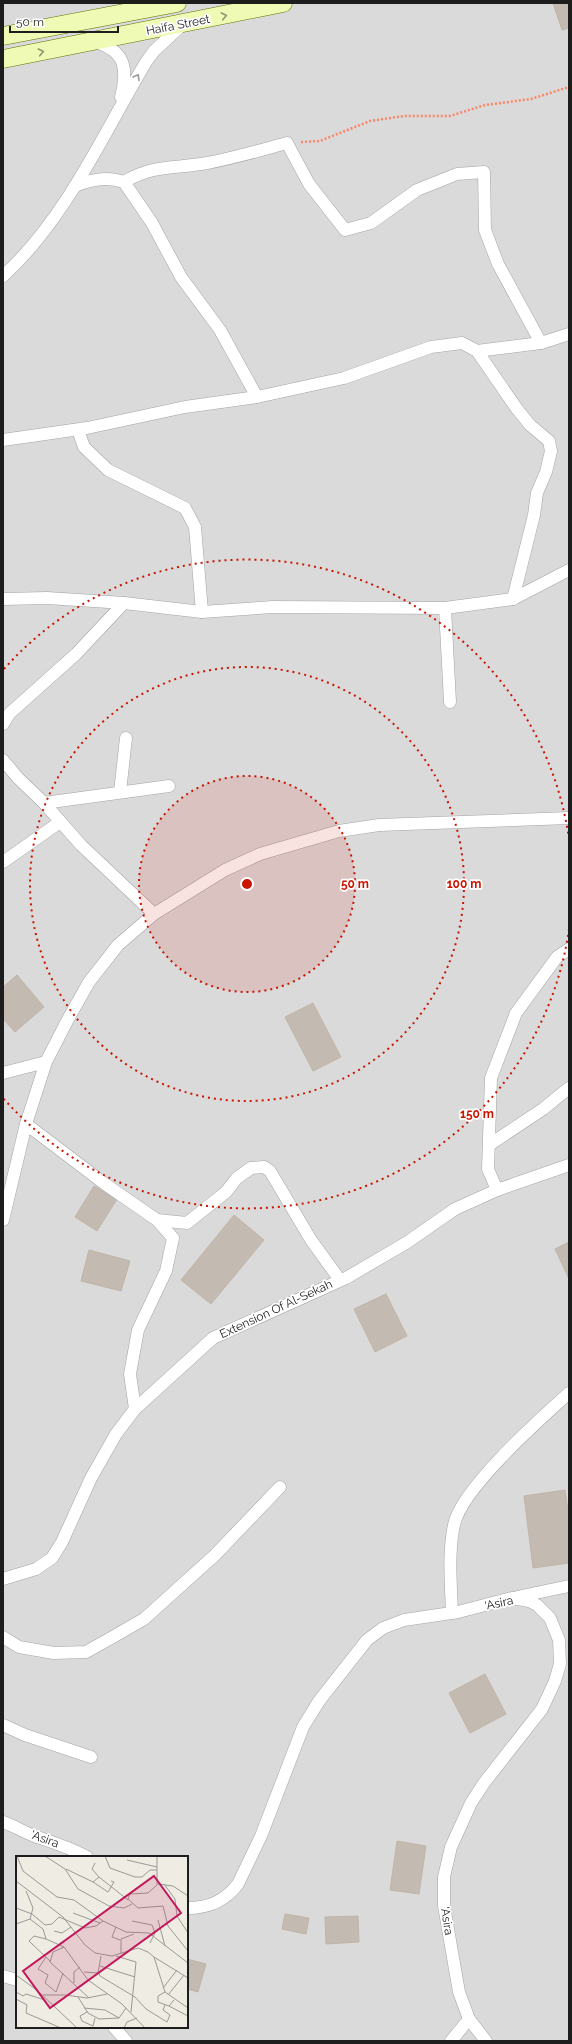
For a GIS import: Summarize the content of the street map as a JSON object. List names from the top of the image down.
{
  "streets": {
    "main road": ["Haifa Street"],
    "street": ["Extension Of Al-Sekah", "'Asira"]
  },
  "scale_bar": "50 m",
  "rings": ["50 m", "100 m", "150 m"]
}
